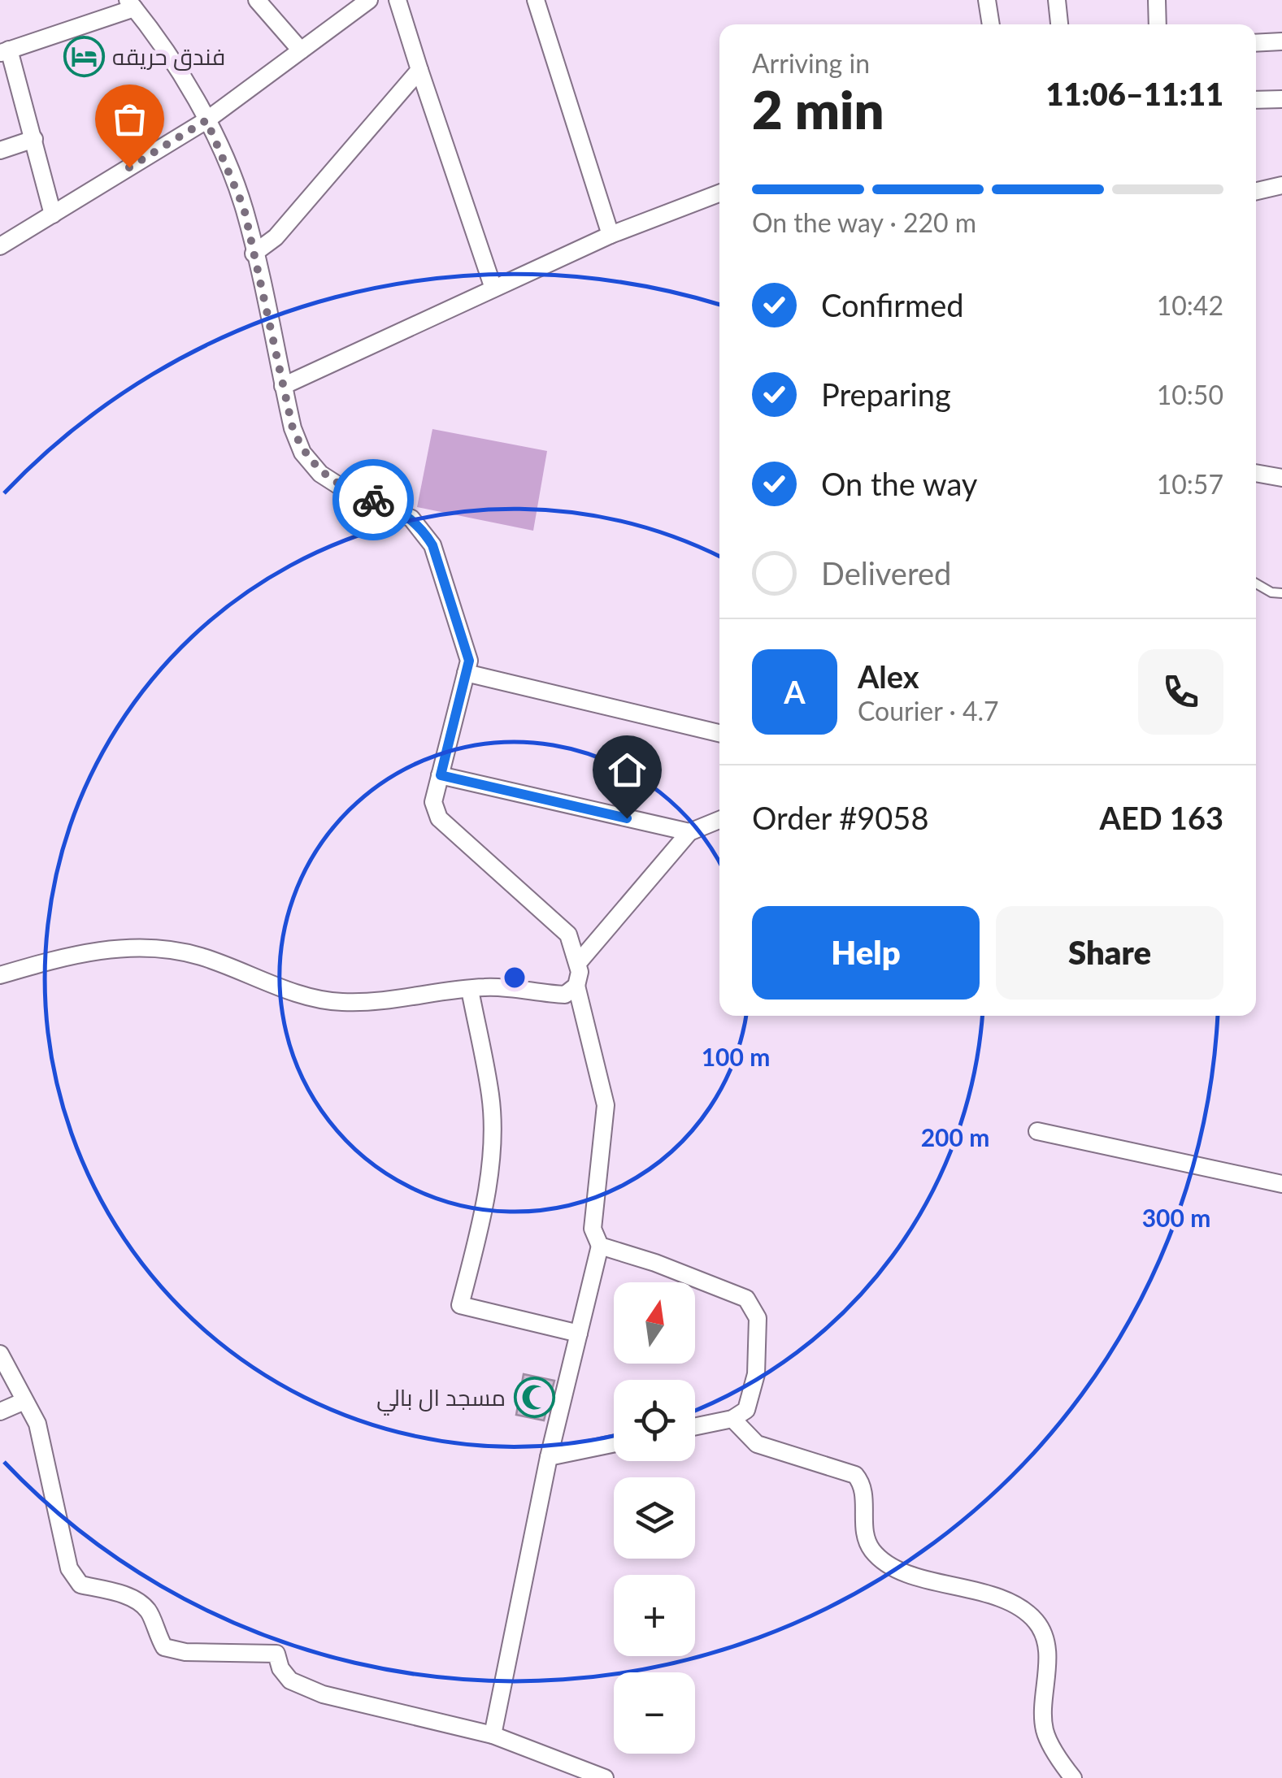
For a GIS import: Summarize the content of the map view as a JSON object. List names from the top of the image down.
{
  "places": {
    "hotel": ["فندق حريقه"],
    "mosque": ["مسجد ال بالي"]
  },
  "north": "top",
  "page": {
    "heading": ["2 min", "Arriving in", "11:06–11:11"],
    "panel": [
      "Alex",
      "Courier · 4.7",
      "Order #9058",
      "AED 163"
    ],
    "bar": "On the way · 220 m",
    "list": [
      ["Confirmed", "10:42"],
      ["Preparing", "10:50"],
      ["On the way", "10:57"],
      "Delivered"
    ],
    "round": "A",
    "buttons": ["Help", "Share"],
    "map_buttons": ["+", "−"]
  },
  "rings": ["100 m", "200 m", "300 m"]
}
